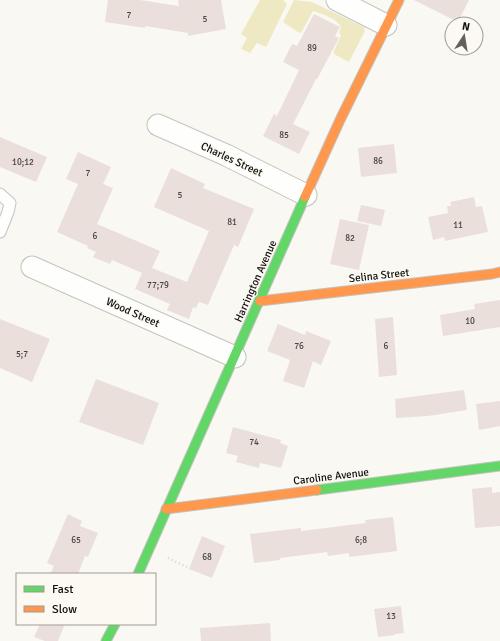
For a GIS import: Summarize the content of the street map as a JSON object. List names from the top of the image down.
{
  "streets": {
    "main road": ["Selina Street", "Harrington Avenue", "Caroline Avenue"],
    "street": ["Charles Street", "Wood Street"]
  },
  "crossings": [
    ["Charles Street", "Harrington Avenue"],
    ["Selina Street", "Harrington Avenue"],
    ["Harrington Avenue", "Wood Street"],
    ["Harrington Avenue", "Caroline Avenue"]
  ],
  "house_numbers": [
    "7",
    "5",
    "89",
    "85",
    "86",
    "10;12",
    "7",
    "5",
    "81",
    "11",
    "6",
    "82",
    "77;79",
    "10",
    "76",
    "6",
    "5;7",
    "74",
    "65",
    "6;8",
    "68",
    "13"
  ],
  "legend": ["Fast", "Slow"],
  "north": "top"
}
